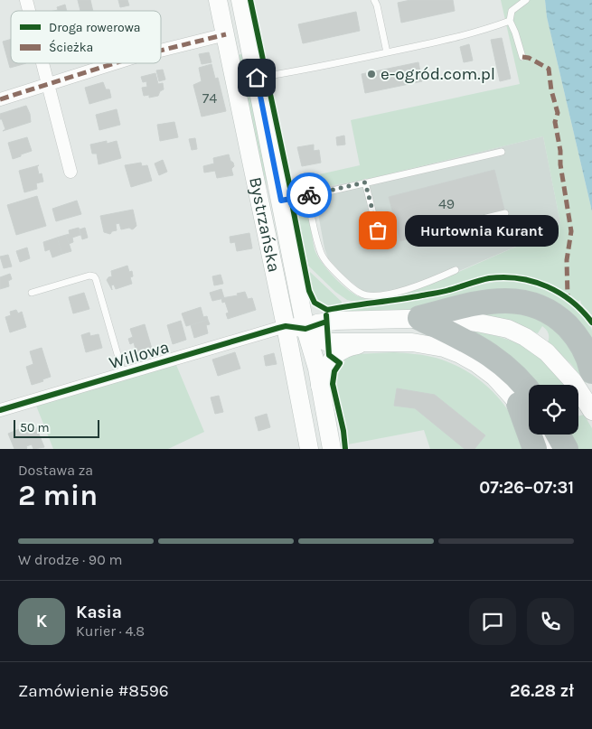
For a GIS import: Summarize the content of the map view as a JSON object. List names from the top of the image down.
{
  "streets": {
    "main road": ["Bystrzańska"],
    "street": ["Willowa"]
  },
  "crossings": [
    ["Bystrzańska", "Willowa"]
  ],
  "places": ["e-ogród.com.pl", "Hurtownia Kurant"],
  "house_numbers": ["74", "49"],
  "legend": ["Droga rowerowa", "Ścieżka"],
  "scale_bar": "50 m",
  "page": {
    "bubble": "Hurtownia Kurant",
    "scale": "50 m",
    "heading": ["2 min", "Dostawa za", "07:26–07:31"],
    "panel": [
      "Kasia",
      "Kurier · 4.8",
      "Zamówienie #8596",
      "26.28 zł"
    ],
    "bar": "W drodze · 90 m",
    "round": "K"
  }
}
